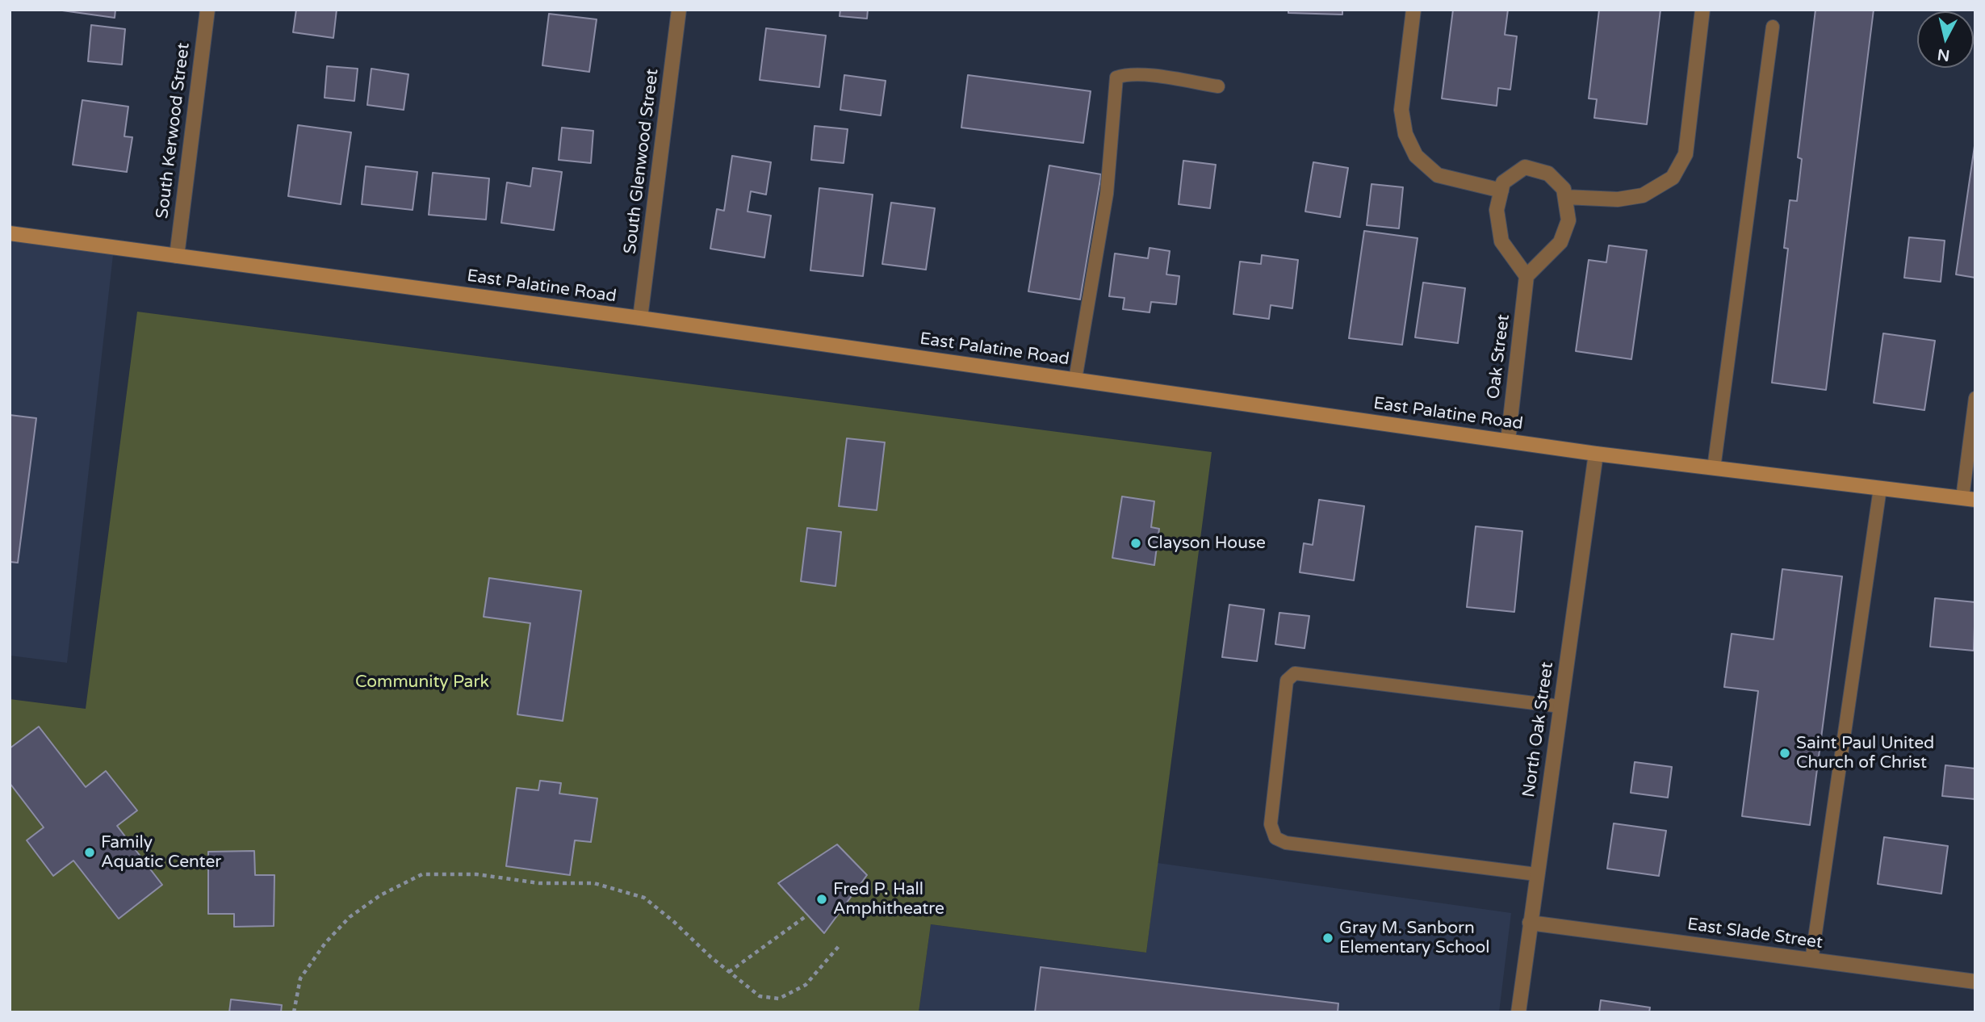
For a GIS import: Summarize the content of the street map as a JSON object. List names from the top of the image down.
{
  "streets": {
    "main road": ["East Palatine Road"],
    "street": [
      "South Kerwood Street",
      "South Glenwood Street",
      "Oak Street",
      "North Oak Street",
      "East Slade Street"
    ]
  },
  "crossings": [
    ["South Kerwood Street", "East Palatine Road"],
    ["South Glenwood Street", "East Palatine Road"],
    ["East Palatine Road", "Oak Street"],
    ["East Palatine Road", "North Oak Street"],
    ["North Oak Street", "East Slade Street"]
  ],
  "parks": ["Community Park"],
  "places": [
    "Clayson House",
    "Saint Paul United Church of Christ",
    "Family Aquatic Center",
    "Fred P. Hall Amphitheatre",
    "Gray M. Sanborn Elementary School"
  ],
  "north": "bottom"
}
